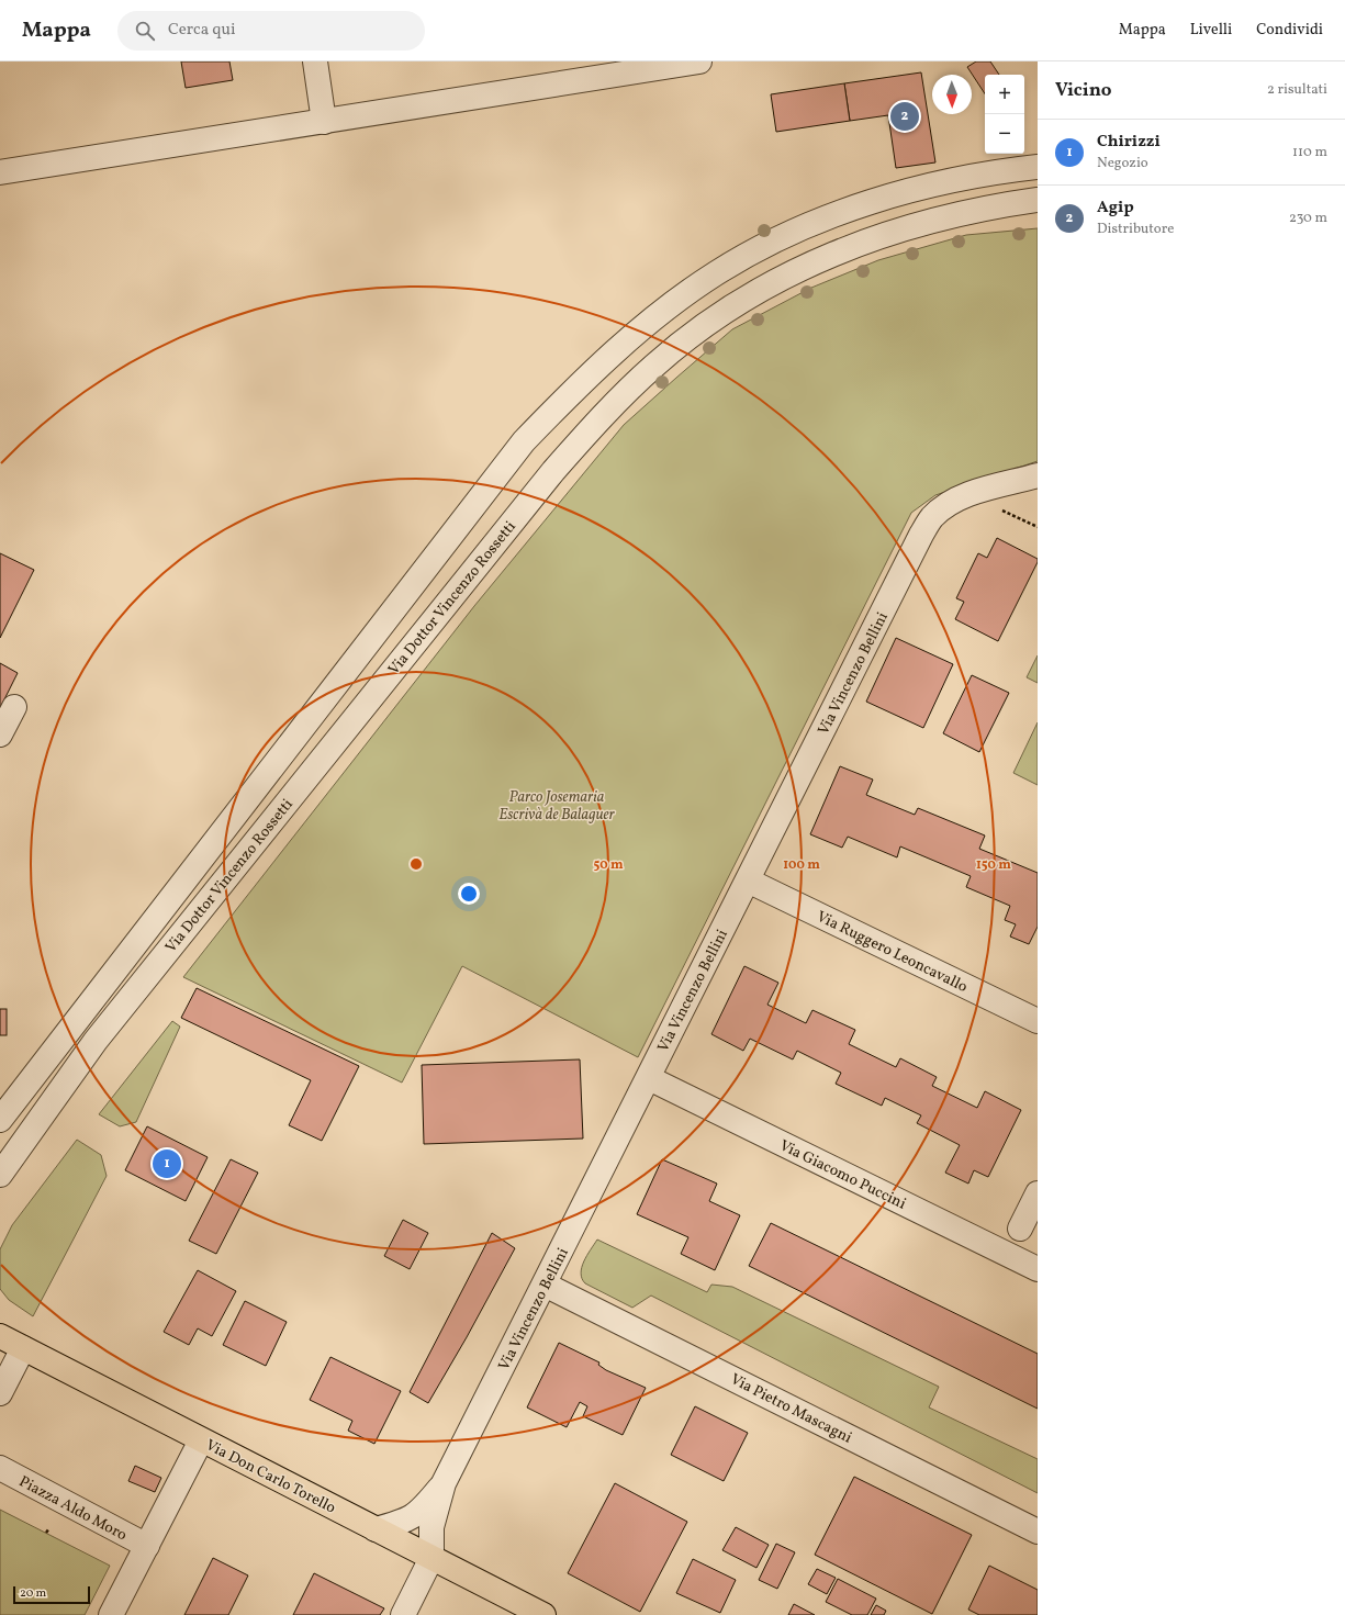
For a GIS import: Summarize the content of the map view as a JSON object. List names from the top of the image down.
{
  "streets": {
    "main road": ["Via Don Carlo Torello"],
    "street": [
      "Via Dottor Vincenzo Rossetti",
      "Via Vincenzo Bellini",
      "Via Ruggero Leoncavallo",
      "Via Giacomo Puccini",
      "Via Pietro Mascagni",
      "Piazza Aldo Moro"
    ]
  },
  "crossings": [
    ["Via Vincenzo Bellini", "Via Ruggero Leoncavallo"],
    ["Via Vincenzo Bellini", "Via Giacomo Puccini"],
    ["Via Vincenzo Bellini", "Via Pietro Mascagni"],
    ["Via Vincenzo Bellini", "Via Don Carlo Torello"],
    ["Via Don Carlo Torello", "Piazza Aldo Moro"]
  ],
  "parks": ["Parco Josemaria Escrivà de Balaguer"],
  "scale_bar": "20 m",
  "north": "bottom",
  "page": {
    "header": "Mappa",
    "search": "Cerca qui",
    "nav": ["Mappa", "Livelli", "Condividi"],
    "heading": ["Vicino", "2 risultati"],
    "map_buttons": ["+", "−"],
    "pins": ["2", "1"],
    "list": [
      {
        "mark": "1",
        "name": "Chirizzi",
        "note": "Negozio",
        "value": "110 m"
      },
      {
        "mark": "2",
        "name": "Agip",
        "note": "Distributore",
        "value": "230 m"
      }
    ],
    "scale": "20 m"
  },
  "rings": ["50 m", "100 m", "150 m"]
}
